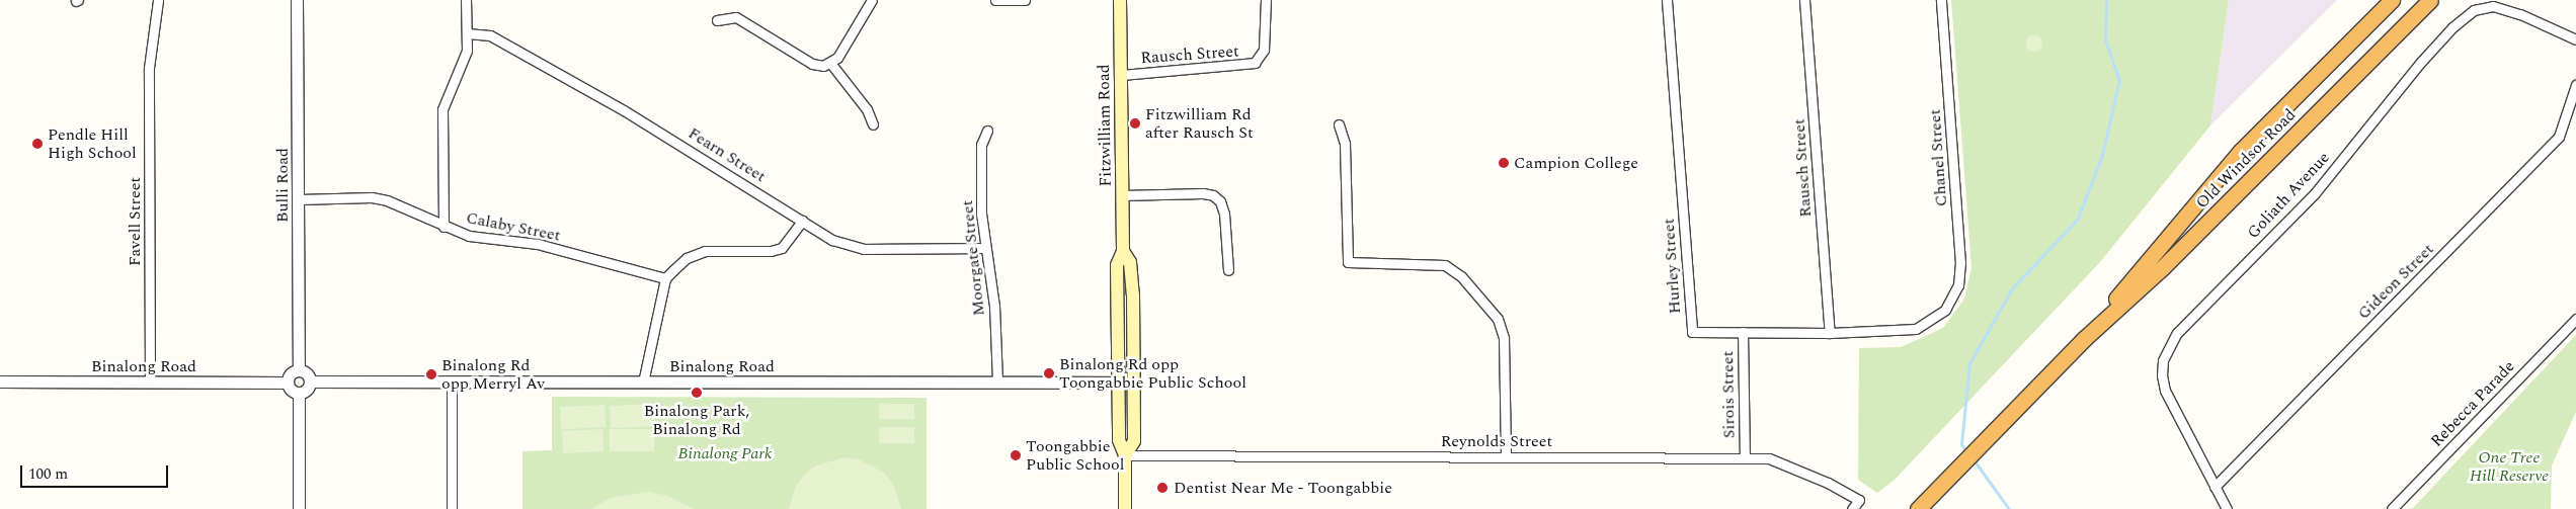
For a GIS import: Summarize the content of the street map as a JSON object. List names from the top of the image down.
{
  "streets": {
    "highway": ["Old Windsor Road"],
    "main road": ["Fitzwilliam Road"],
    "street": [
      "Rausch Street",
      "Fearn Street",
      "Chanel Street",
      "Bulli Road",
      "Goliath Avenue",
      "Favell Street",
      "Calaby Street",
      "Moorgate Street",
      "Hurley Street",
      "Gideon Street",
      "Binalong Road",
      "Sirois Street",
      "Rebecca Parade",
      "Reynolds Street"
    ]
  },
  "crossings": [
    ["Rausch Street", "Fitzwilliam Road"],
    ["Rausch Street", "Hurley Street"],
    ["Fitzwilliam Road", "Binalong Road"],
    ["Fitzwilliam Road", "Reynolds Street"],
    ["Fearn Street", "Moorgate Street"],
    ["Chanel Street", "Hurley Street"],
    ["Bulli Road", "Calaby Street"],
    ["Bulli Road", "Binalong Road"],
    ["Goliath Avenue", "Gideon Street"],
    ["Favell Street", "Binalong Road"],
    ["Moorgate Street", "Binalong Road"],
    ["Hurley Street", "Sirois Street"],
    ["Sirois Street", "Reynolds Street"]
  ],
  "parks": ["Binalong Park", "One Tree Hill Reserve"],
  "places": [
    "Fitzwilliam Rd after Rausch St",
    "Pendle Hill High School",
    "Campion College",
    "Binalong Rd opp Toongabbie Public School",
    "Binalong Rd opp Merryl Av",
    "Binalong Park, Binalong Rd",
    "Toongabbie Public School",
    "Dentist Near Me - Toongabbie"
  ],
  "scale_bar": "100 m"
}
